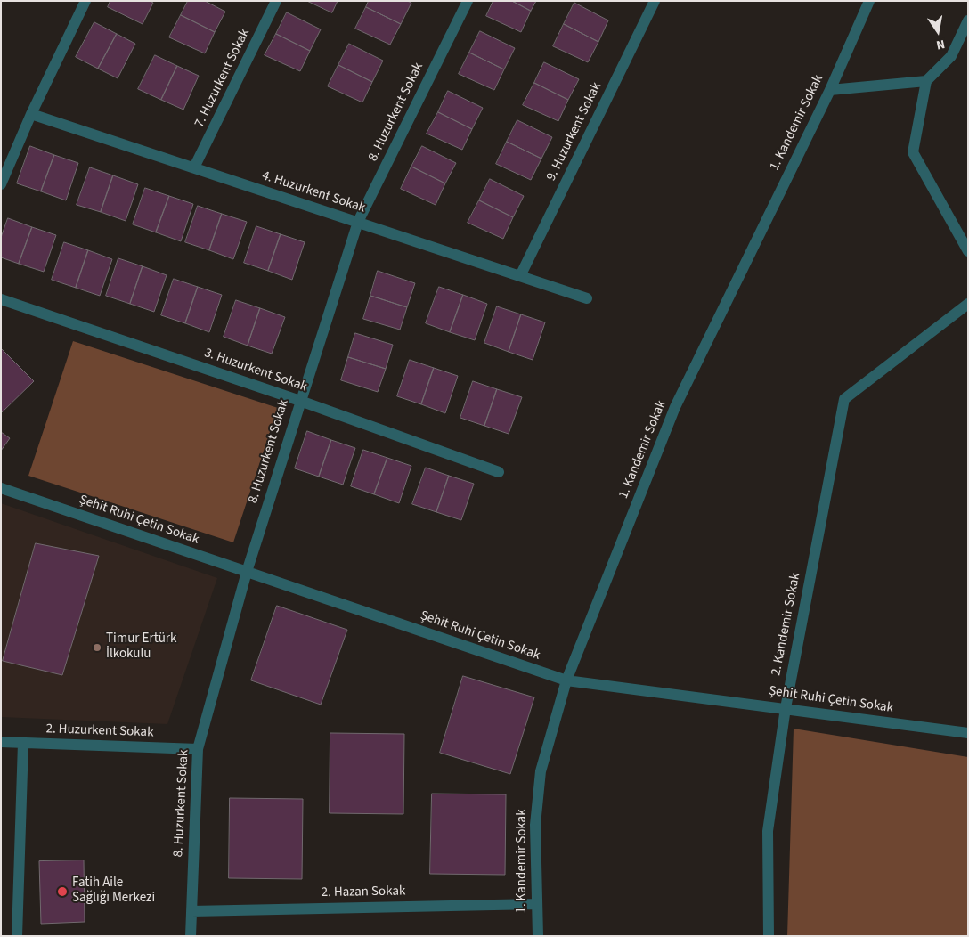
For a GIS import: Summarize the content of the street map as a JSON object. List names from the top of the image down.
{
  "streets": {
    "street": [
      "7. Huzurkent Sokak",
      "8. Huzurkent Sokak",
      "1. Kandemir Sokak",
      "9. Huzurkent Sokak",
      "4. Huzurkent Sokak",
      "3. Huzurkent Sokak",
      "Şehit Ruhi Çetin Sokak",
      "2. Kandemir Sokak",
      "2. Huzurkent Sokak",
      "2. Hazan Sokak"
    ]
  },
  "crossings": [
    ["7. Huzurkent Sokak", "4. Huzurkent Sokak"],
    ["8. Huzurkent Sokak", "4. Huzurkent Sokak"],
    ["8. Huzurkent Sokak", "3. Huzurkent Sokak"],
    ["8. Huzurkent Sokak", "Şehit Ruhi Çetin Sokak"],
    ["8. Huzurkent Sokak", "2. Huzurkent Sokak"],
    ["8. Huzurkent Sokak", "2. Hazan Sokak"],
    ["1. Kandemir Sokak", "Şehit Ruhi Çetin Sokak"],
    ["1. Kandemir Sokak", "2. Hazan Sokak"],
    ["9. Huzurkent Sokak", "4. Huzurkent Sokak"],
    ["Şehit Ruhi Çetin Sokak", "2. Kandemir Sokak"]
  ],
  "places": ["Timur Ertürk İlkokulu", "Fatih Aile Sağlığı Merkezi"],
  "north": "bottom"
}
